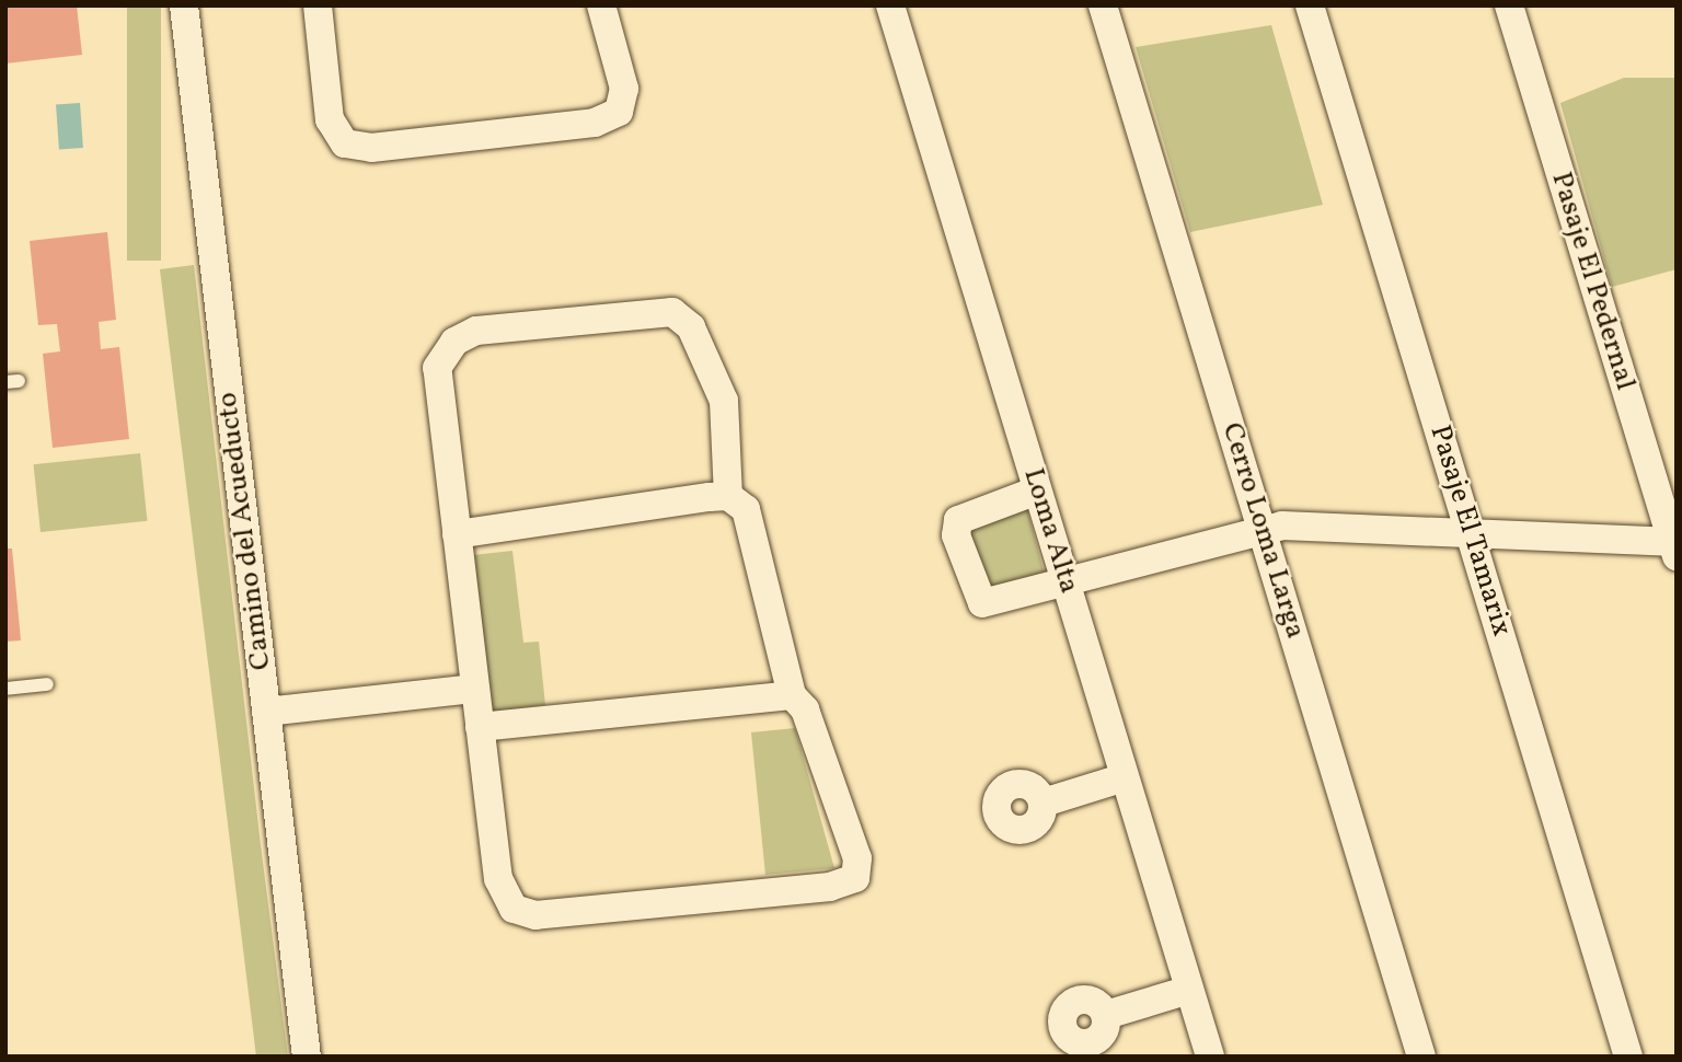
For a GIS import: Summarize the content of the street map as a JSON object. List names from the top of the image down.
{
  "streets": {
    "street": [
      "Pasaje El Pedernal",
      "Camino del Acueducto",
      "Loma Alta",
      "Cerro Loma Larga",
      "Pasaje El Tamarix"
    ]
  }
}
